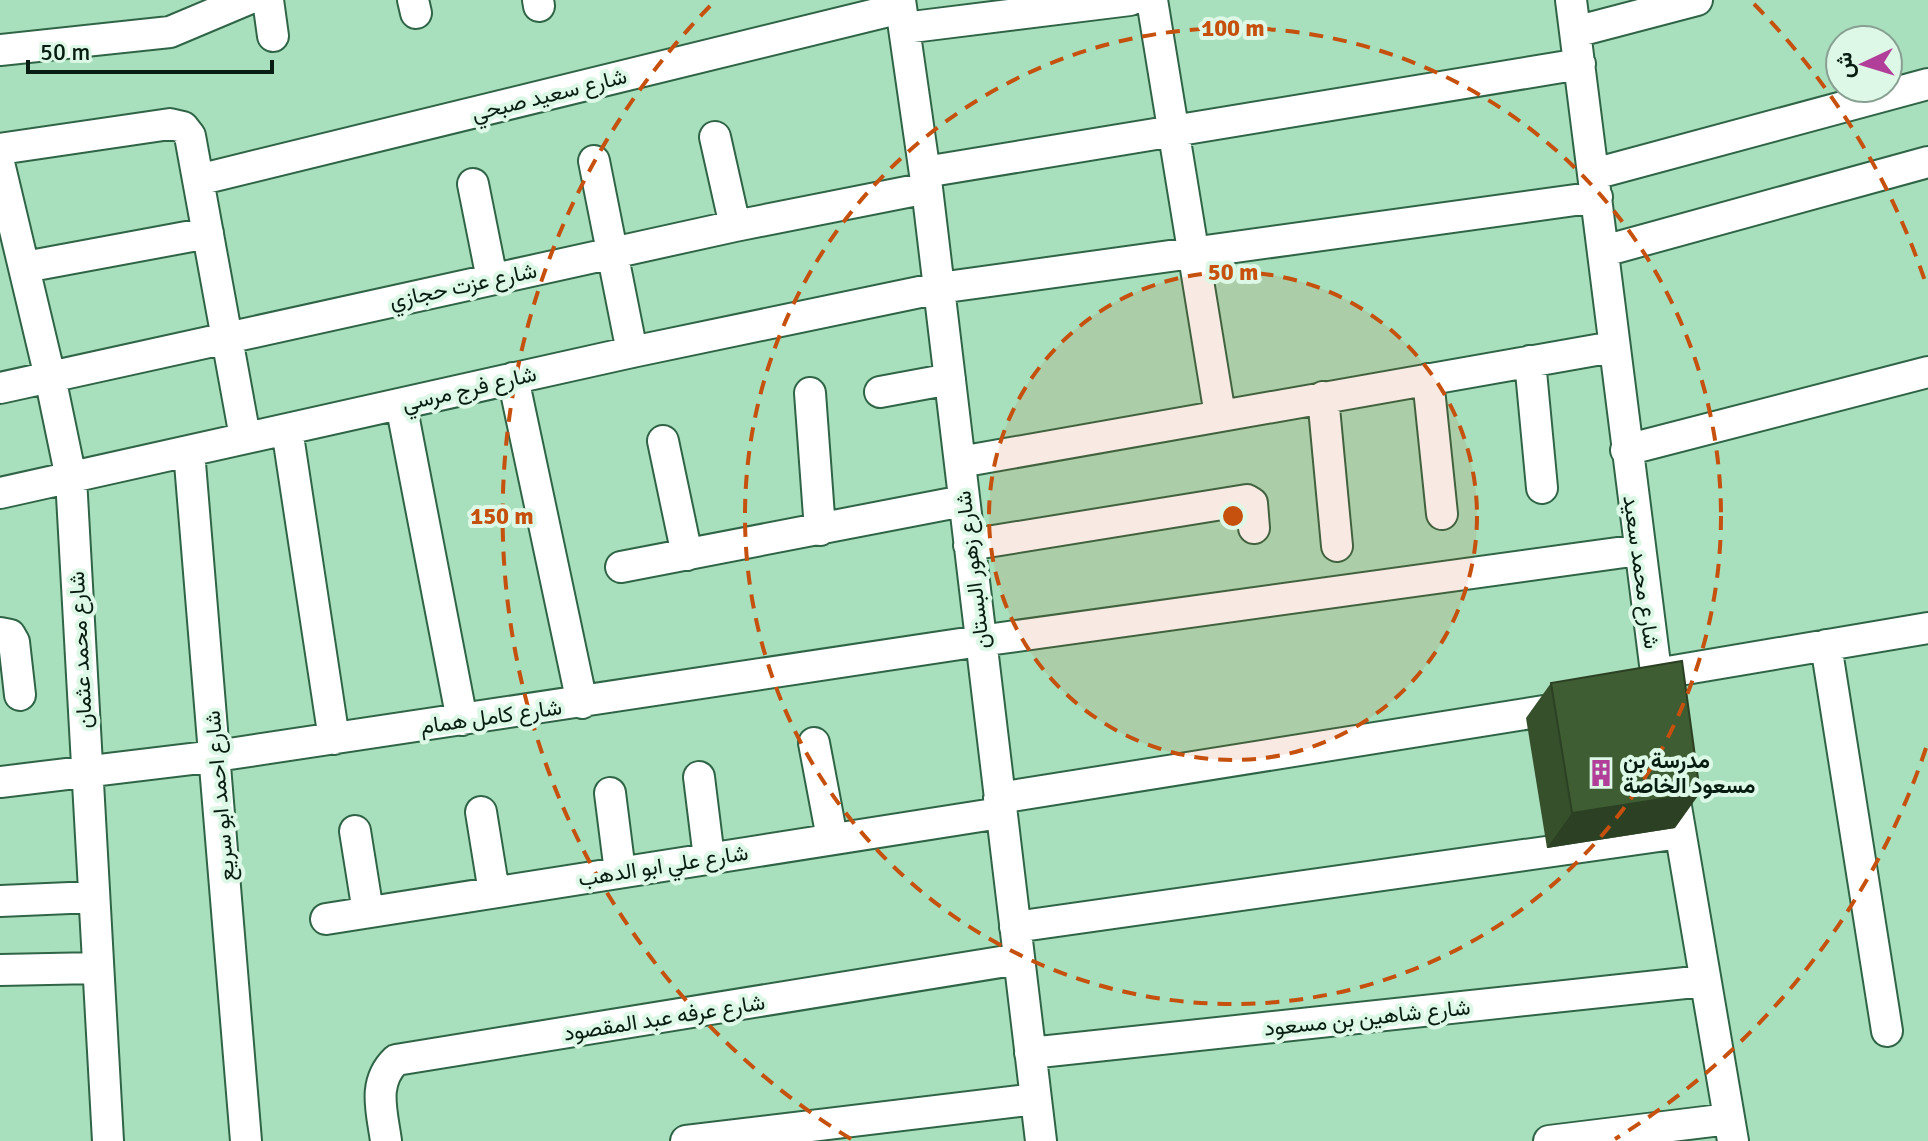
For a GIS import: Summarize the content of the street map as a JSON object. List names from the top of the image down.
{
  "streets": {
    "street": [
      "شارع سعيد صبحي",
      "شارع عزت حجازي",
      "شارع فرج مرسي",
      "شارع زهور البستان",
      "شارع محمد سعيد",
      "شارع محمد عثمان",
      "شارع كامل همام",
      "شارع احمد ابو سريع",
      "شارع علي ابو الدهب",
      "شارع عرفه عبد المقصود",
      "شارع شاهين بن مسعود"
    ]
  },
  "crossings": [
    ["شارع سعيد صبحي", "شارع زهور البستان"],
    ["شارع عزت حجازي", "شارع زهور البستان"],
    ["شارع عزت حجازي", "شارع محمد سعيد"],
    ["شارع عزت حجازي", "شارع محمد عثمان"],
    ["شارع فرج مرسي", "شارع زهور البستان"],
    ["شارع فرج مرسي", "شارع محمد سعيد"],
    ["شارع فرج مرسي", "شارع محمد عثمان"],
    ["شارع فرج مرسي", "شارع احمد ابو سريع"],
    ["شارع زهور البستان", "شارع كامل همام"],
    ["شارع زهور البستان", "شارع علي ابو الدهب"],
    ["شارع زهور البستان", "شارع عرفه عبد المقصود"],
    ["شارع زهور البستان", "شارع شاهين بن مسعود"],
    ["شارع محمد سعيد", "شارع كامل همام"],
    ["شارع محمد سعيد", "شارع شاهين بن مسعود"],
    ["شارع محمد عثمان", "شارع كامل همام"],
    ["شارع كامل همام", "شارع احمد ابو سريع"]
  ],
  "places": {
    "building": ["مدرسة بن مسعود الخاصة"]
  },
  "scale_bar": "50 m",
  "north": "left",
  "rings": ["100 m", "50 m", "150 m"]
}
